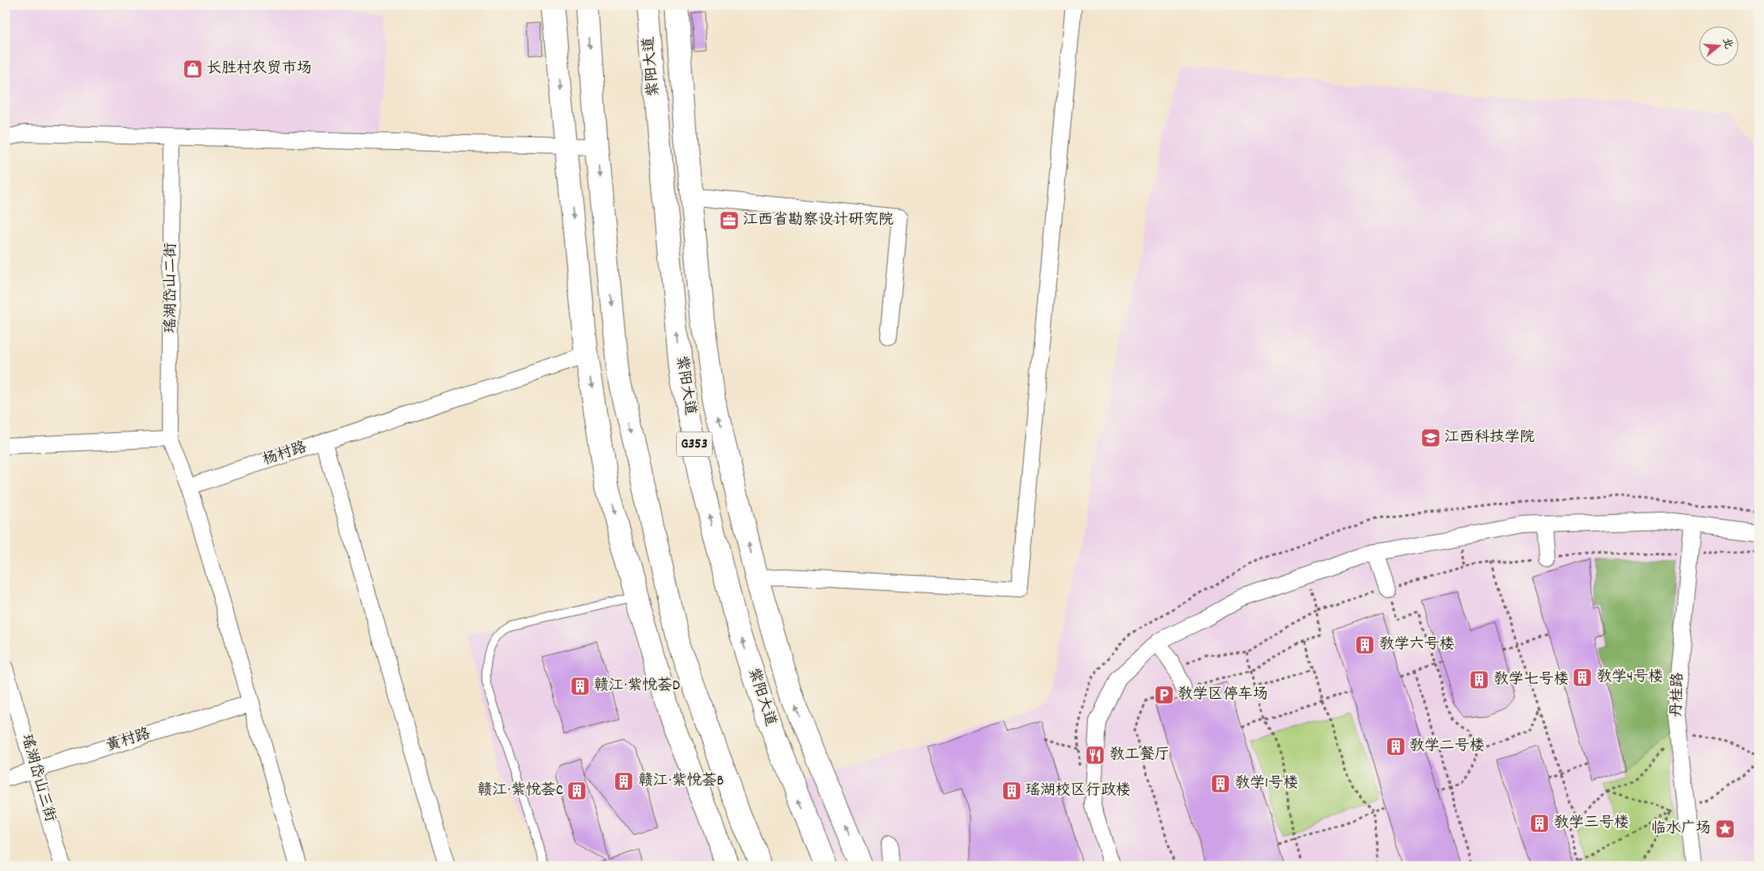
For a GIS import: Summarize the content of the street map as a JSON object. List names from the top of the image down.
{
  "streets": {
    "main road": ["紫阳大道", "G353"],
    "street": [
      "瑶湖岱山二街",
      "杨村路",
      "丹桂路",
      "黄村路",
      "瑶湖岱山三街"
    ]
  },
  "crossings": [
    ["黄村路", "瑶湖岱山三街"]
  ],
  "places": {
    "shop": ["长胜村农贸市场"],
    "office": ["江西省勘察设计研究院"],
    "school or university": ["江西科技学院"],
    "building": [
      "教学六号楼",
      "教学4号楼",
      "教学七号楼",
      "赣江·紫悦荟D",
      "教学二号楼",
      "赣江·紫悦荟B",
      "教学1号楼",
      "赣江·紫悦荟C",
      "瑶湖校区行政楼",
      "教学三号楼"
    ],
    "parking": ["教学区停车场"],
    "restaurant": ["教工餐厅"],
    "place": ["临水广场"]
  },
  "north": "right"
}
